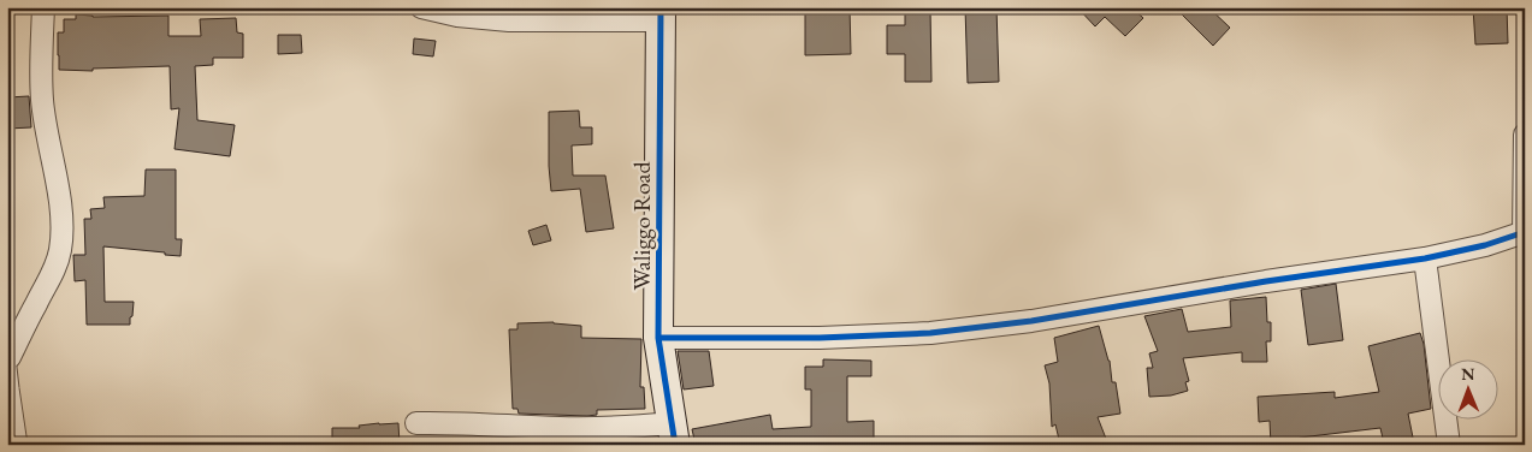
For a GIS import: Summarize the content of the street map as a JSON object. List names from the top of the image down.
{
  "streets": {
    "street": ["Waliggo Road"]
  },
  "north": "top"
}
